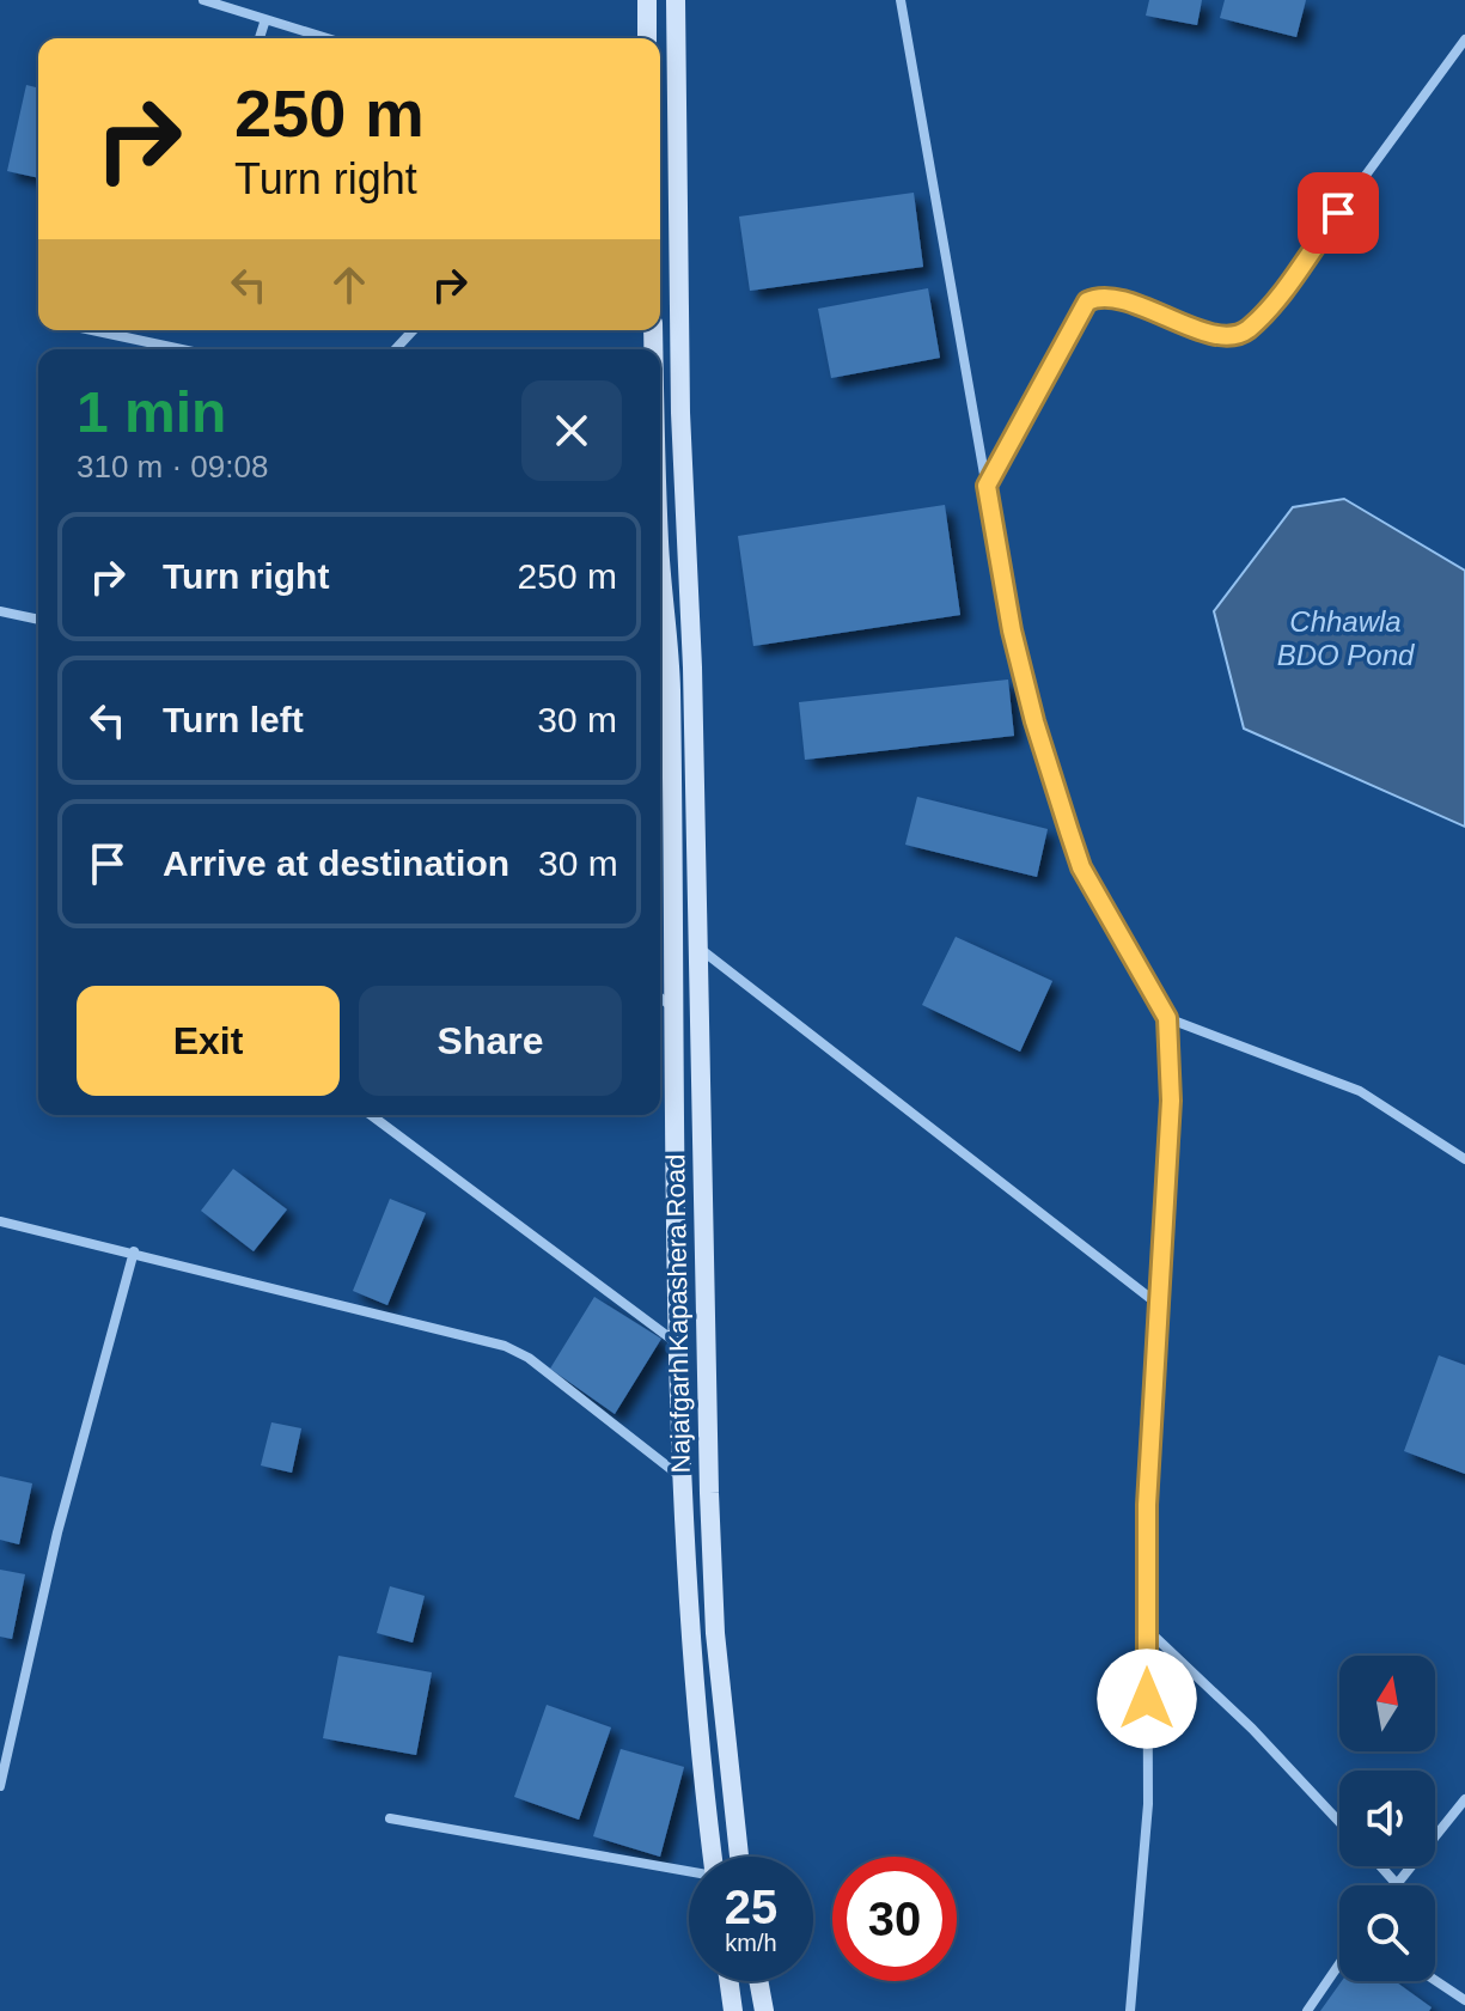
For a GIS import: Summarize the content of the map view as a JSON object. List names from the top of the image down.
{
  "streets": {
    "main road": ["Najafgarh Kapashera Road"]
  },
  "water": ["Chhawla BDO Pond"],
  "north": "top",
  "page": {
    "turn": ["250 m", "Turn right"],
    "heading": ["1 min", "310 m · 09:08"],
    "list": [
      {
        "name": "Turn right",
        "value": "250 m"
      },
      {
        "name": "Turn left",
        "value": "30 m"
      },
      {
        "name": "Arrive at destination",
        "value": "30 m"
      }
    ],
    "buttons": ["Exit", "Share"],
    "speed": "25 km/h",
    "limit": "30"
  }
}
